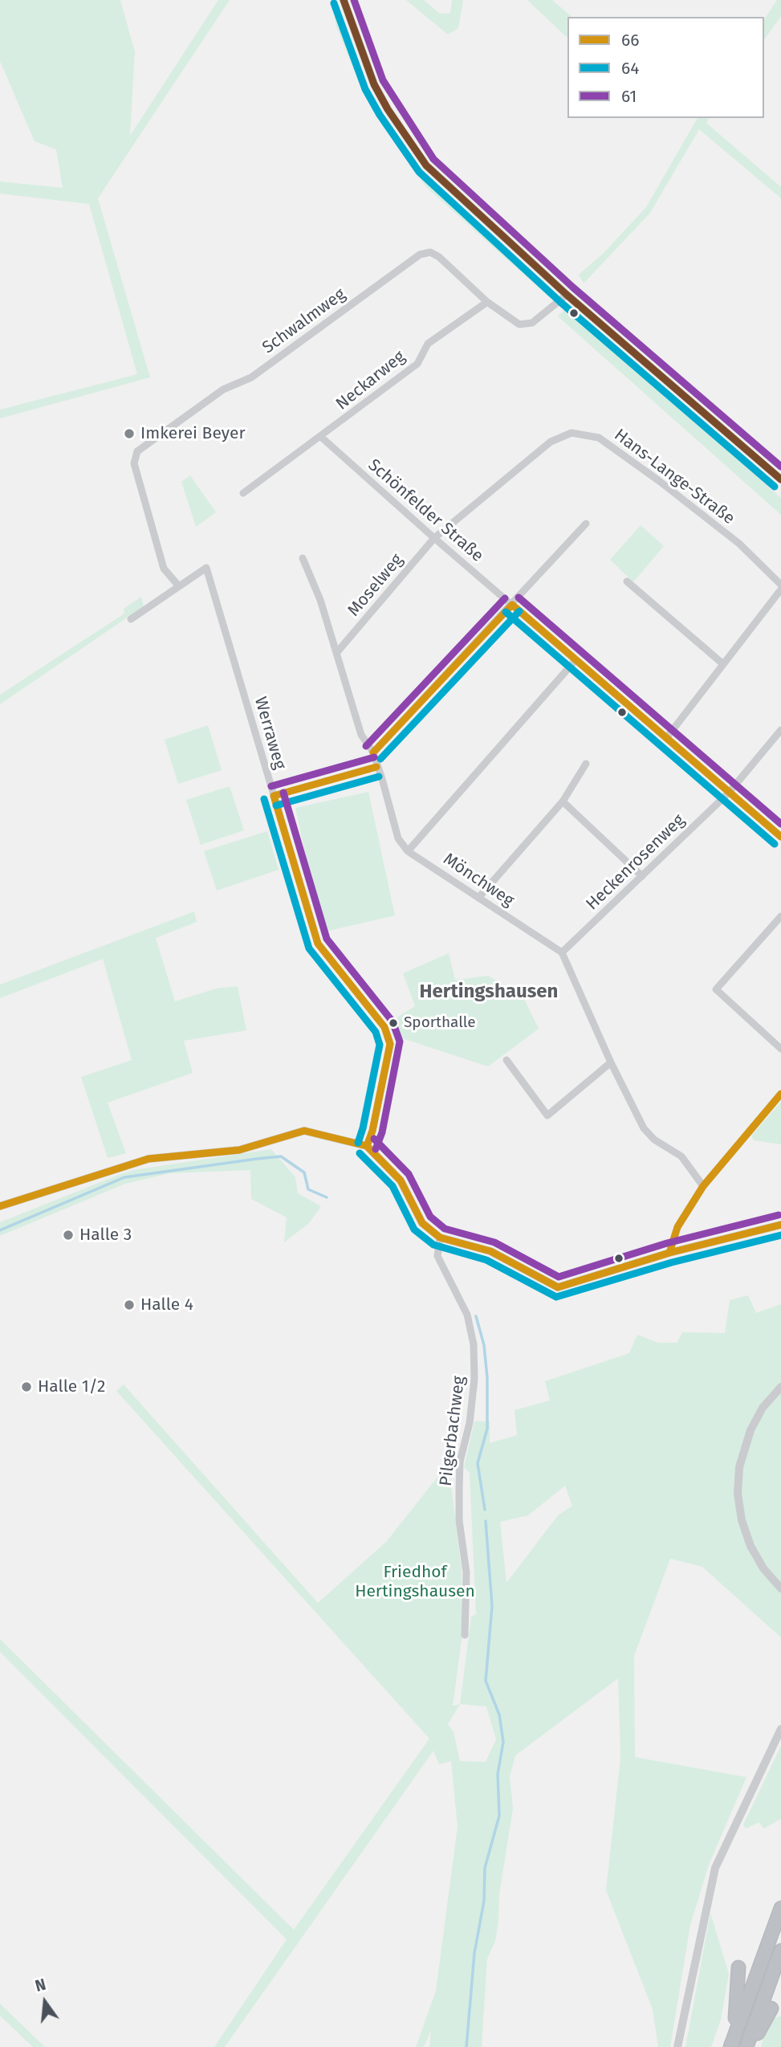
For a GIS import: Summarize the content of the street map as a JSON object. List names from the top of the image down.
{
  "streets": {
    "street": [
      "Schwalmweg",
      "Neckarweg",
      "Hans-Lange-Straße",
      "Schönfelder Straße",
      "Moselweg",
      "Werraweg",
      "Heckenrosenweg",
      "Mönchweg",
      "Pilgerbachweg"
    ]
  },
  "crossings": [
    ["Schwalmweg", "Neckarweg"],
    ["Schwalmweg", "Werraweg"],
    ["Neckarweg", "Schönfelder Straße"],
    ["Hans-Lange-Straße", "Schönfelder Straße"],
    ["Hans-Lange-Straße", "Moselweg"],
    ["Schönfelder Straße", "Moselweg"],
    ["Schönfelder Straße", "Heckenrosenweg"],
    ["Moselweg", "Mönchweg"],
    ["Heckenrosenweg", "Mönchweg"]
  ],
  "districts": ["Hertingshausen"],
  "parks": ["Friedhof Hertingshausen"],
  "places": [
    "Imkerei Beyer",
    "Sporthalle",
    "Halle 3",
    "Halle 4",
    "Halle 1/2"
  ],
  "lines": ["transit line 61", "transit line 64", "transit line 66"],
  "legend": ["66", "64", "61"],
  "north": "top"
}
